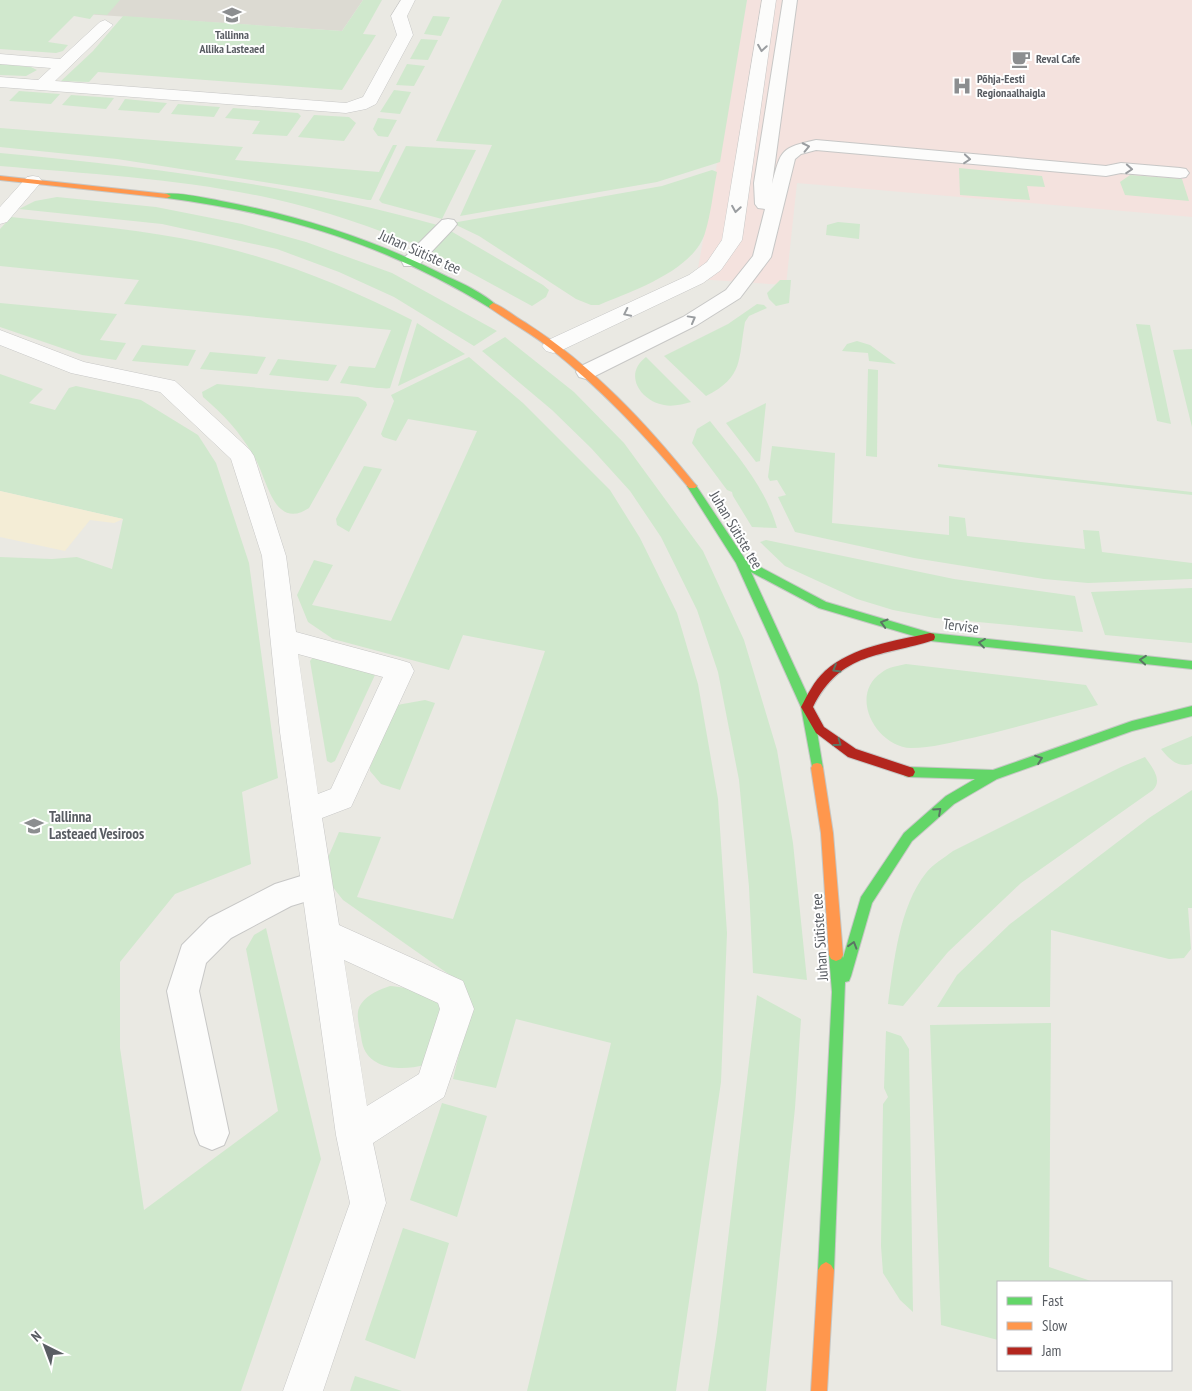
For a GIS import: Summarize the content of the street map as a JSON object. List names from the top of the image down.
{
  "streets": {
    "street": ["Juhan Sütiste tee", "Tervise"]
  },
  "crossings": [
    ["Juhan Sütiste tee", "Tervise"]
  ],
  "one_way": ["Tervise"],
  "places": {
    "school or university": ["Tallinna Allika Lasteaed", "Tallinna Lasteaed Vesiroos"],
    "cafe": ["Reval Cafe"],
    "hospital": ["Põhja-Eesti Regionaalhaigla"]
  },
  "legend": ["Fast", "Slow", "Jam"],
  "north": "top left"
}
